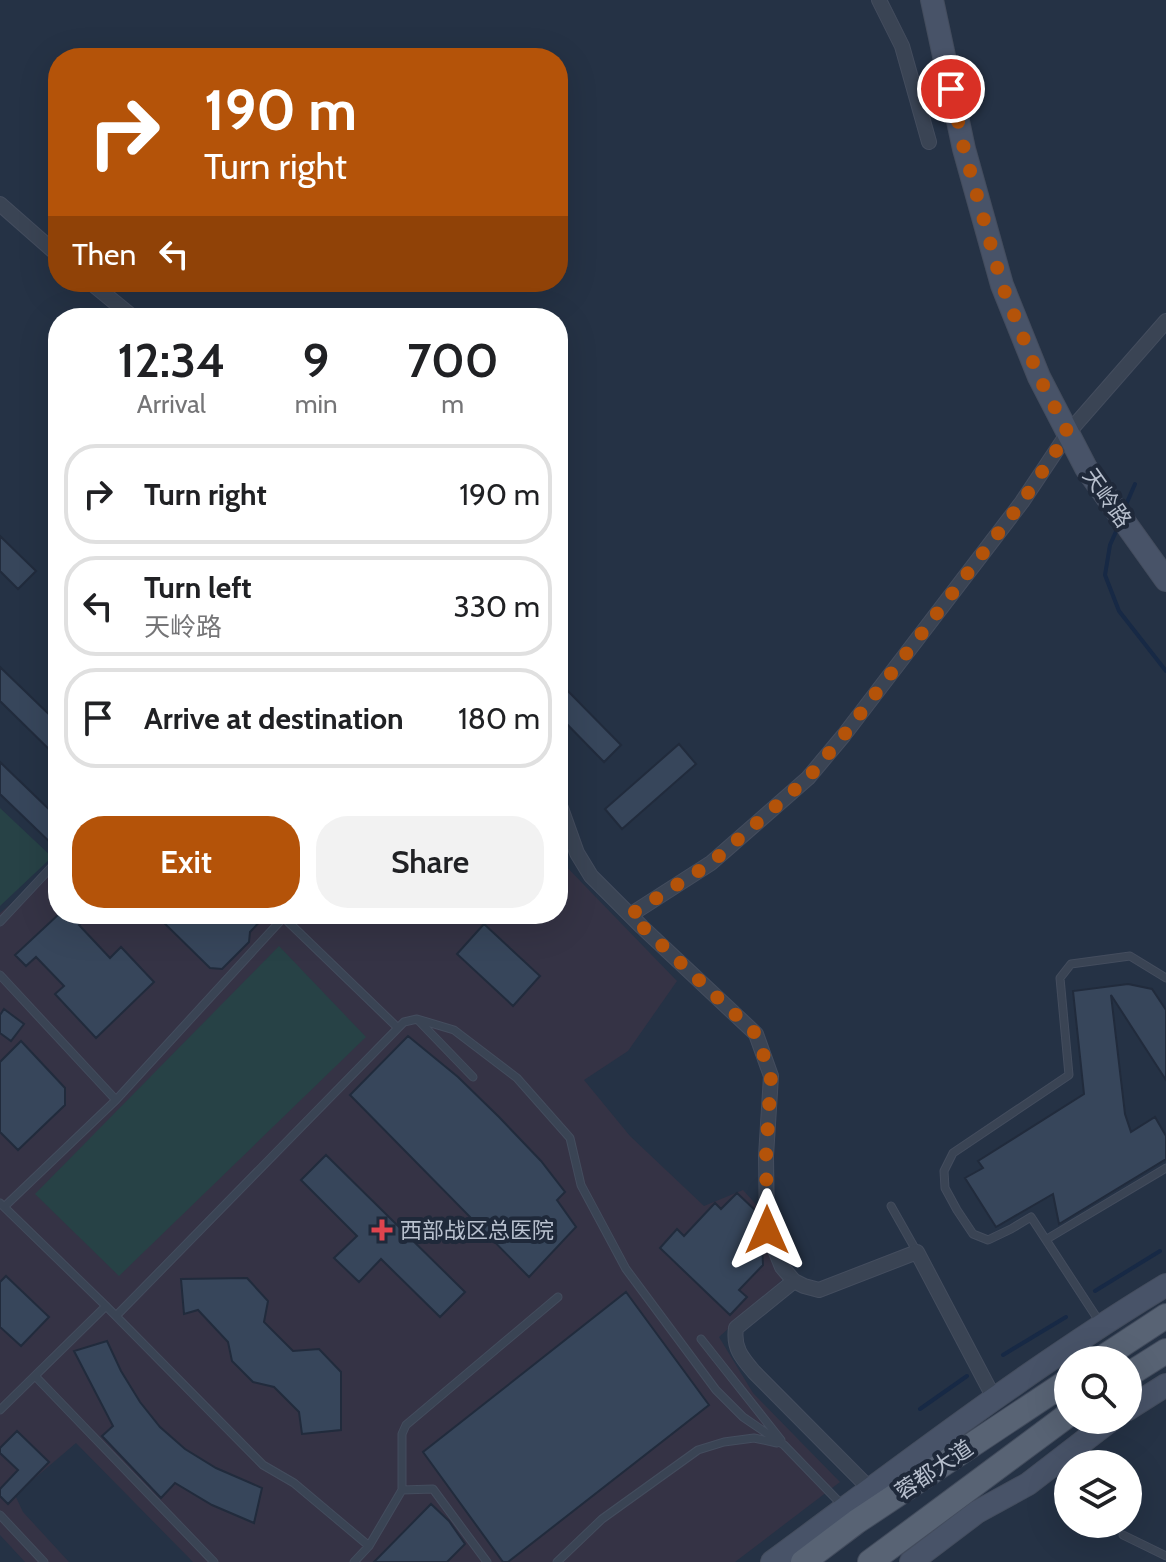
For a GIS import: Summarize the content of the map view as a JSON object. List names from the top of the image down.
{
  "streets": {
    "main road": ["蓉都大道"],
    "street": ["天岭路"]
  },
  "places": {
    "health": ["西部战区总医院"]
  },
  "page": {
    "turn": ["190 m", "Turn right"],
    "then": "Then",
    "eta": [
      "12:34",
      "Arrival",
      "9",
      "min",
      "700",
      "m"
    ],
    "list": [
      {
        "name": "Turn right",
        "value": "190 m"
      },
      {
        "name": "Turn left",
        "note": "天岭路",
        "value": "330 m"
      },
      {
        "name": "Arrive at destination",
        "value": "180 m"
      }
    ],
    "buttons": ["Exit", "Share"]
  }
}
